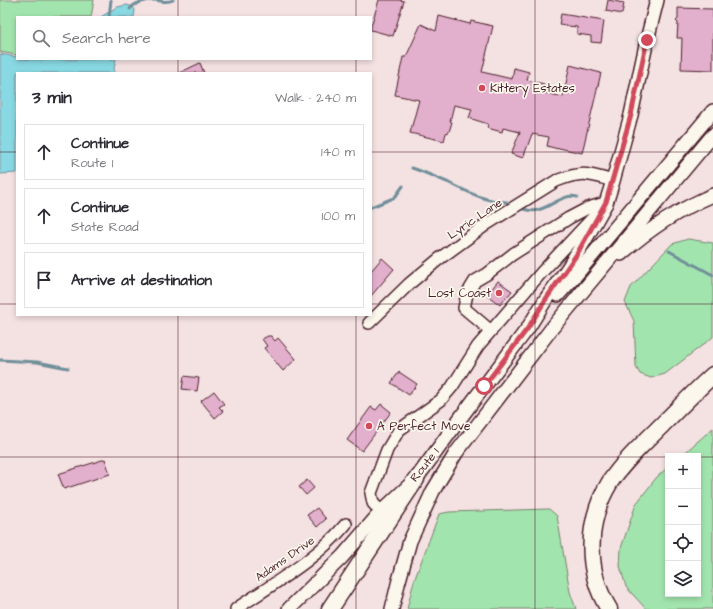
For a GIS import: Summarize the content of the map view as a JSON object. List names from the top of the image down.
{
  "streets": {
    "main road": ["Route 1"],
    "street": ["Lyric Lane", "Adams Drive"]
  },
  "crossings": [
    ["Lyric Lane", "Route 1"]
  ],
  "places": ["Kittery Estates", "Lost Coast", "A Perfect Move"],
  "page": {
    "search": "Search here",
    "heading": ["3 min", "Walk · 240 m"],
    "list": [
      ["Continue", "Route 1", "140 m"],
      ["Continue", "State Road", "100 m"],
      "Arrive at destination"
    ],
    "map_buttons": ["+", "−"]
  }
}
